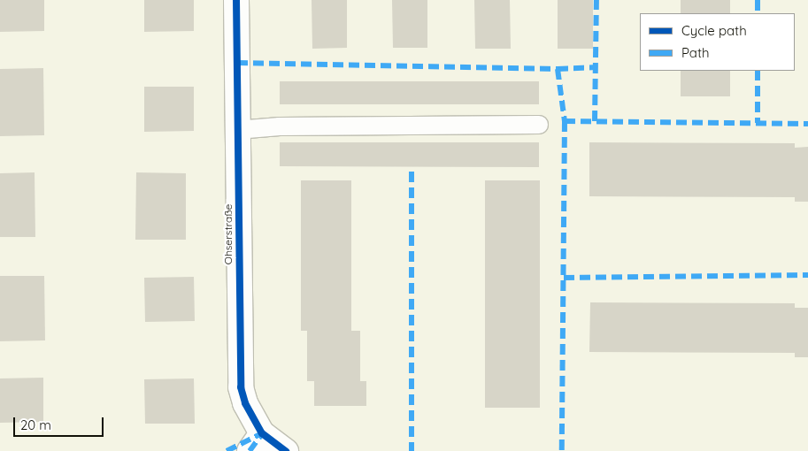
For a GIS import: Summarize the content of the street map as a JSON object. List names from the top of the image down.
{
  "streets": {
    "street": ["Ohserstraße"]
  },
  "legend": ["Cycle path", "Path"],
  "scale_bar": "20 m"
}
